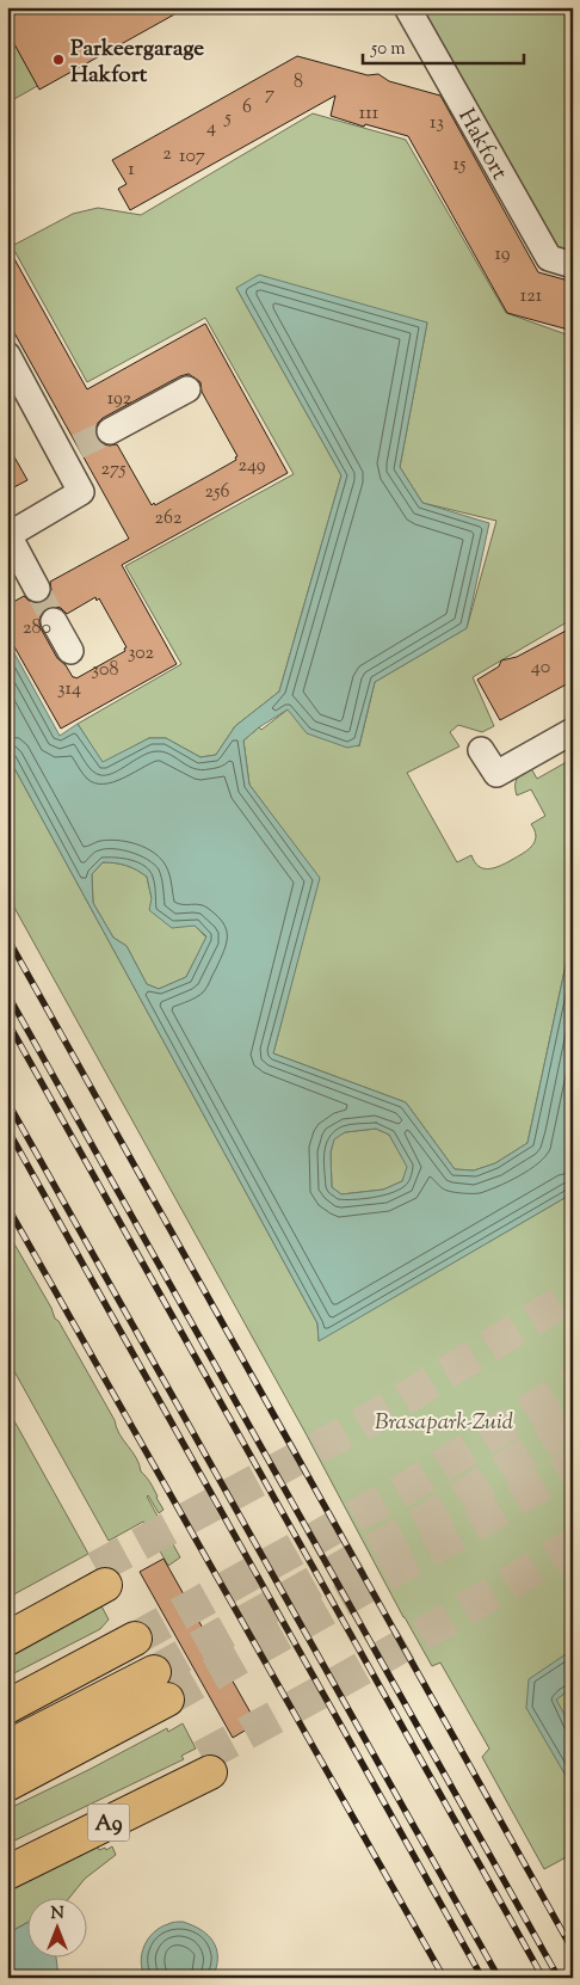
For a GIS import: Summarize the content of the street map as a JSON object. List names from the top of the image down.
{
  "streets": {
    "highway": ["A9"],
    "street": ["Hakfort"]
  },
  "parks": ["Brasapark-Zuid"],
  "places": ["Parkeergarage Hakfort"],
  "house_numbers": [
    "8",
    "7",
    "6",
    "111",
    "5",
    "13",
    "4",
    "2",
    "107",
    "15",
    "1",
    "19",
    "121",
    "192",
    "249",
    "275",
    "256",
    "262",
    "280",
    "302",
    "40",
    "308",
    "314"
  ],
  "scale_bar": "50 m",
  "north": "top"
}
